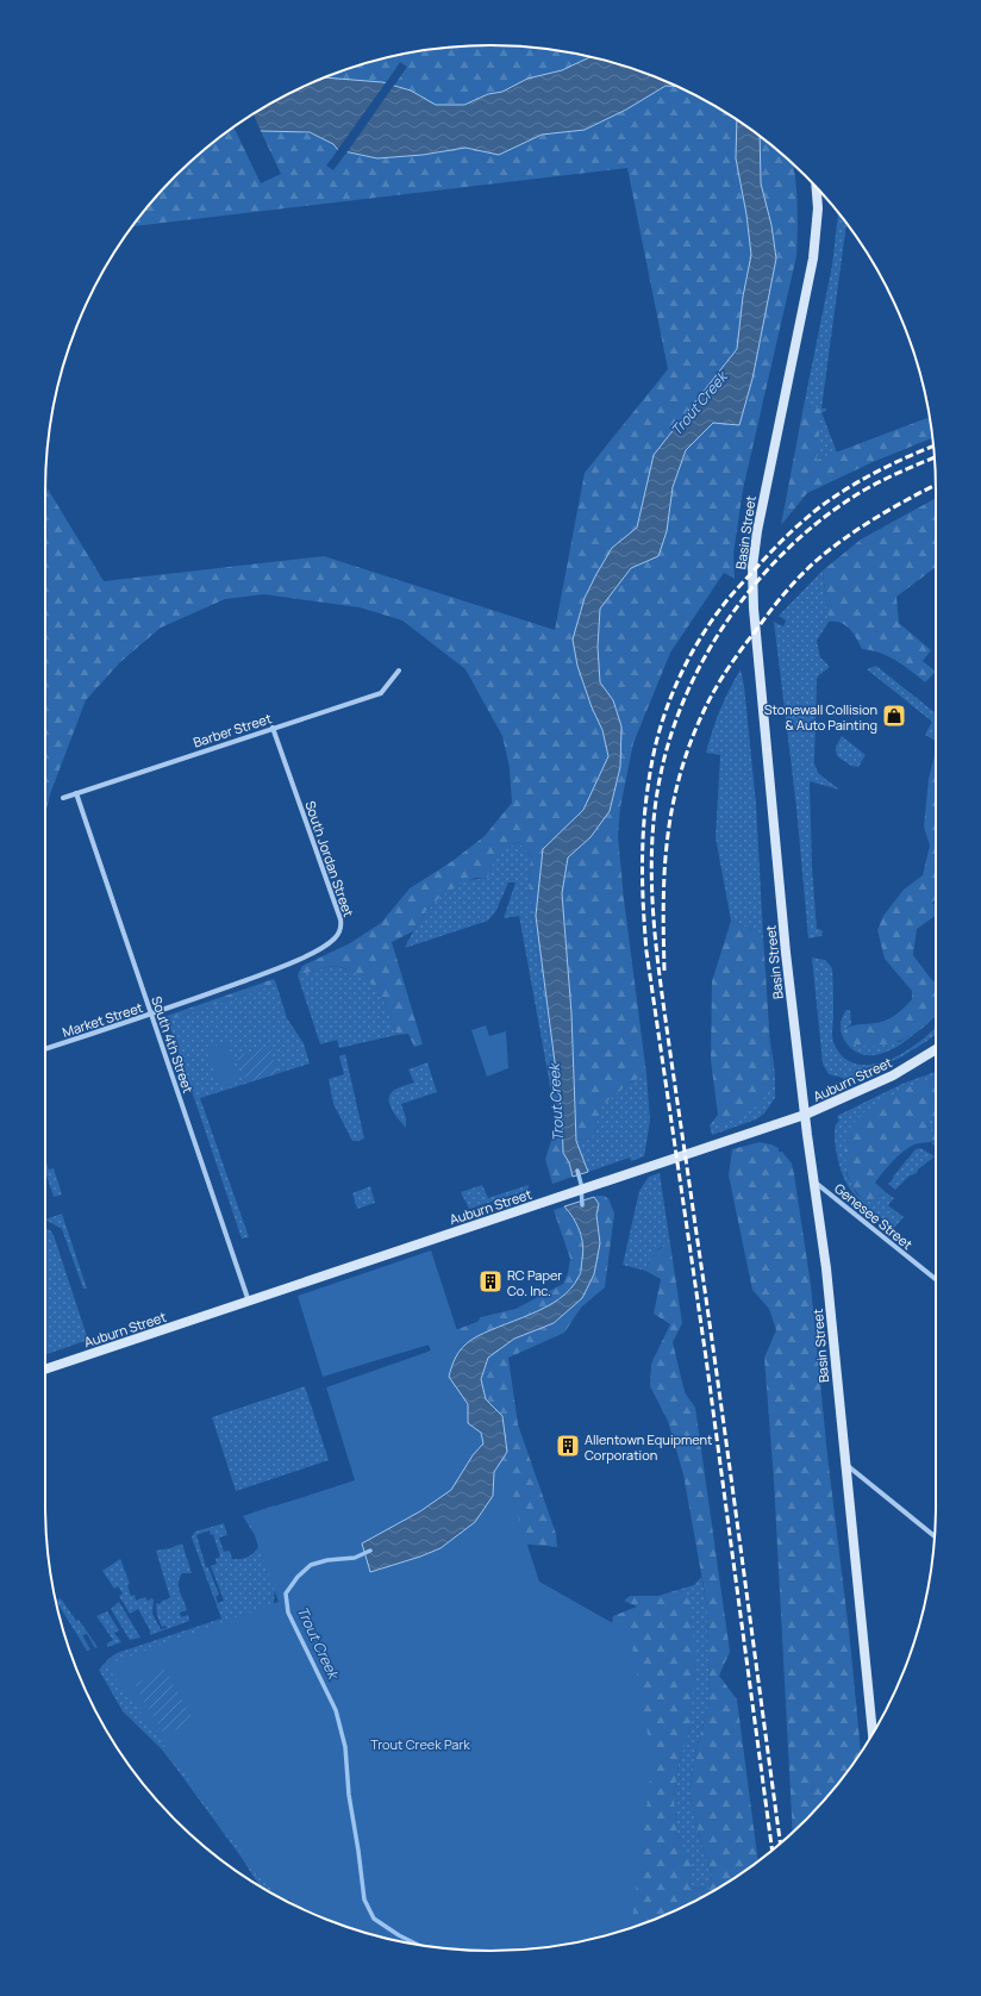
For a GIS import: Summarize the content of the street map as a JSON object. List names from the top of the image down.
{
  "streets": {
    "main road": ["Basin Street", "Auburn Street"],
    "street": [
      "Barber Street",
      "South Jordan Street",
      "Market Street",
      "South 4th Street",
      "Genesee Street"
    ]
  },
  "crossings": [
    ["Basin Street", "Auburn Street"],
    ["Basin Street", "Genesee Street"],
    ["Barber Street", "South Jordan Street"],
    ["Barber Street", "South 4th Street"],
    ["South Jordan Street", "Market Street"],
    ["Market Street", "South 4th Street"],
    ["South 4th Street", "Auburn Street"]
  ],
  "water": ["Trout Creek"],
  "parks": ["Trout Creek Park"],
  "places": {
    "shop": ["Stonewall Collision & Auto Painting"],
    "building": ["RC Paper Co. Inc.", "Allentown Equipment Corporation"]
  }
}
